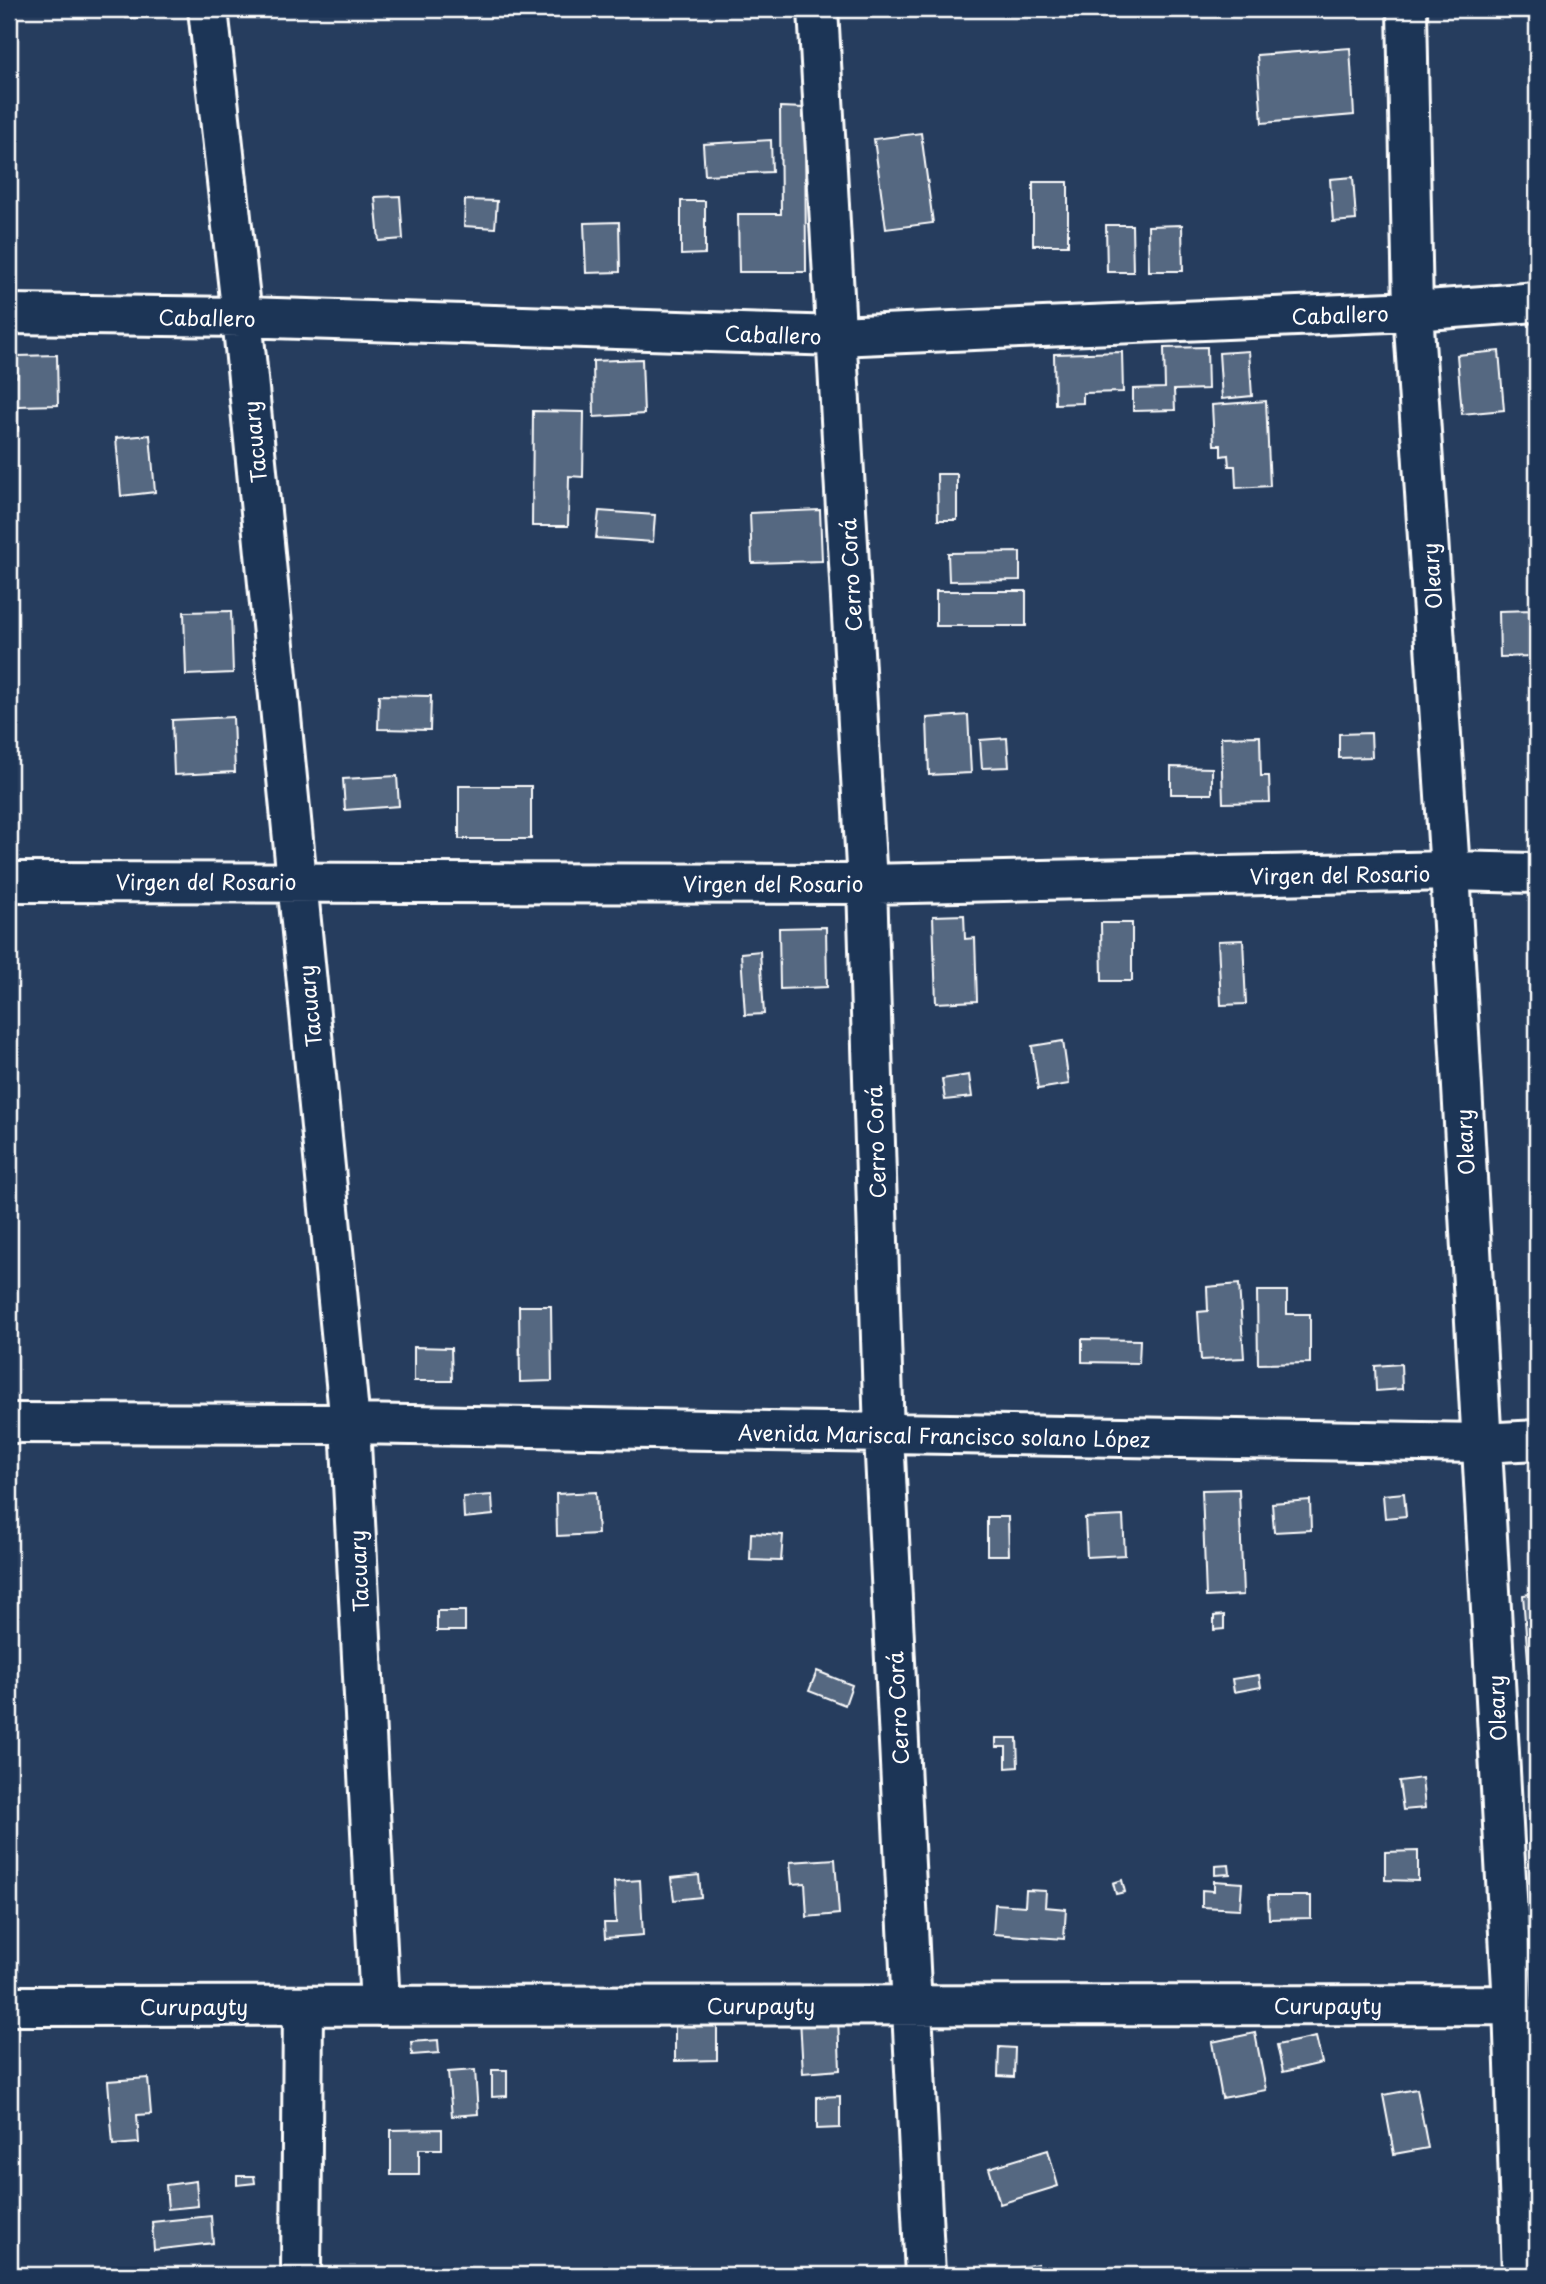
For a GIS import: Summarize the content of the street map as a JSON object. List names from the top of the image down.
{
  "streets": {
    "street": [
      "Caballero",
      "Tacuary",
      "Cerro Corá",
      "Oleary",
      "Virgen del Rosario",
      "Avenida Mariscal Francisco solano López",
      "Curupayty"
    ]
  },
  "crossings": [
    ["Caballero", "Tacuary"],
    ["Caballero", "Cerro Corá"],
    ["Caballero", "Oleary"],
    ["Tacuary", "Virgen del Rosario"],
    ["Tacuary", "Avenida Mariscal Francisco solano López"],
    ["Tacuary", "Curupayty"],
    ["Cerro Corá", "Virgen del Rosario"],
    ["Cerro Corá", "Avenida Mariscal Francisco solano López"],
    ["Cerro Corá", "Curupayty"],
    ["Oleary", "Virgen del Rosario"],
    ["Oleary", "Avenida Mariscal Francisco solano López"],
    ["Oleary", "Curupayty"]
  ]
}
